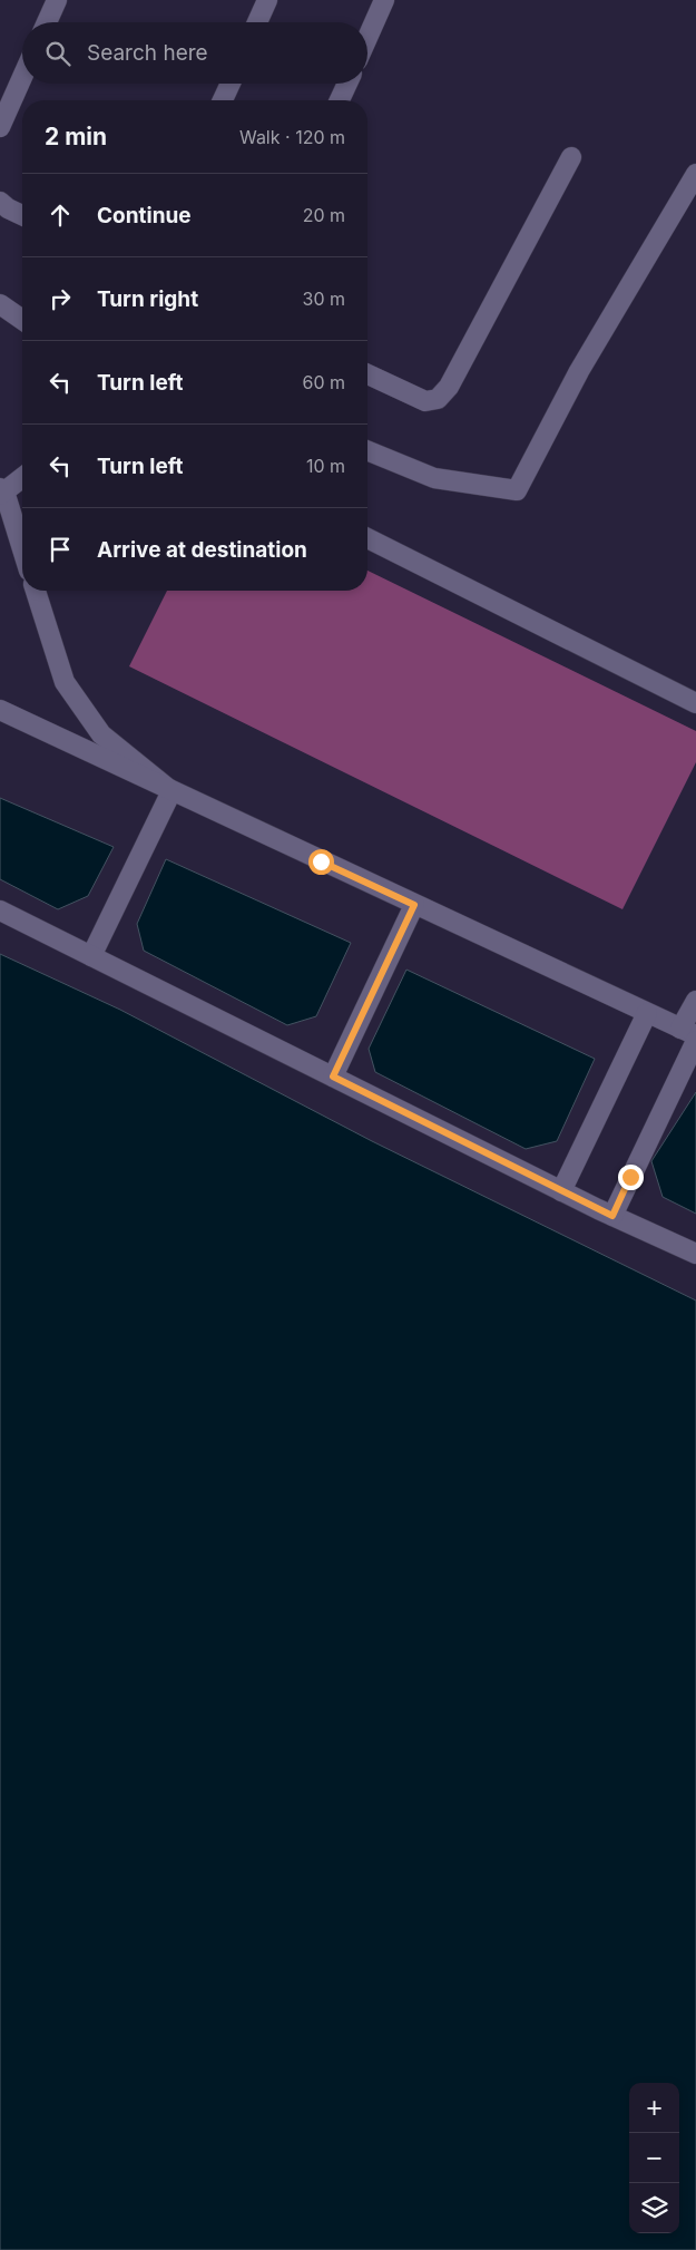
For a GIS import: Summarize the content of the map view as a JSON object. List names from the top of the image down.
{
  "page": {
    "search": "Search here",
    "heading": ["2 min", "Walk · 120 m"],
    "list": [
      ["Continue", "20 m"],
      ["Turn right", "30 m"],
      ["Turn left", "60 m"],
      ["Turn left", "10 m"],
      "Arrive at destination"
    ],
    "map_buttons": ["+", "−"]
  }
}
